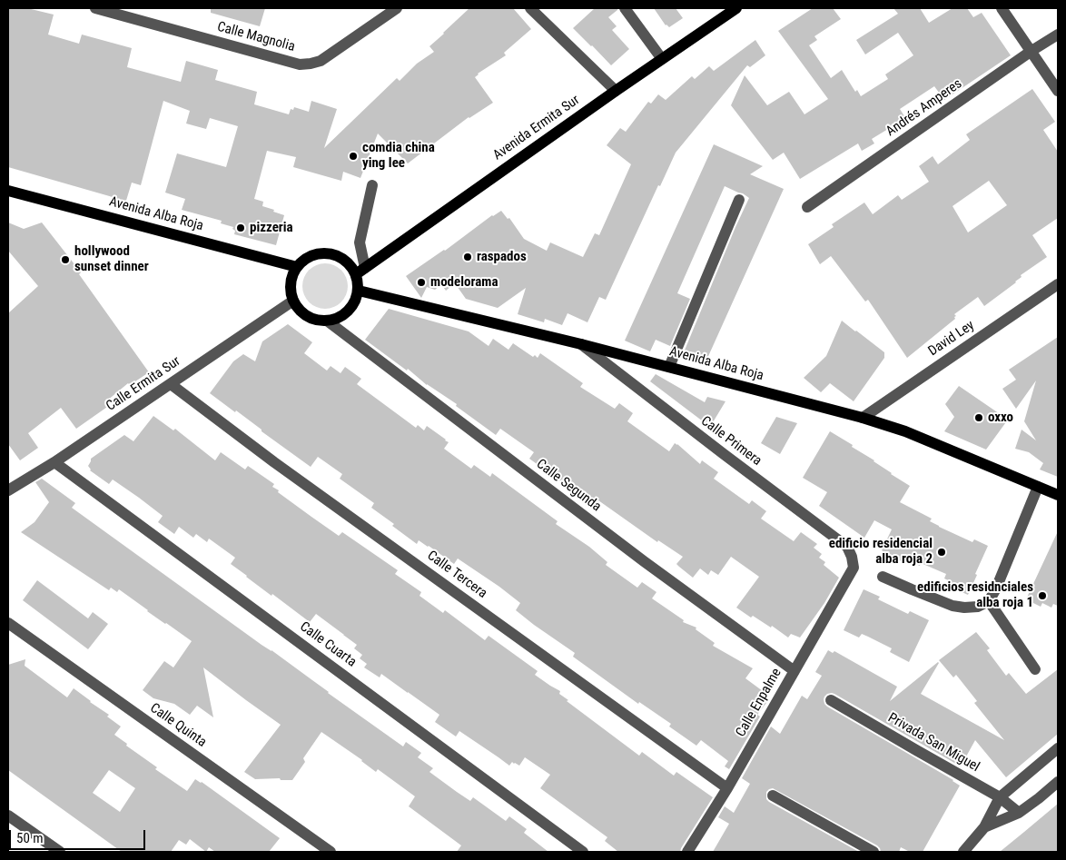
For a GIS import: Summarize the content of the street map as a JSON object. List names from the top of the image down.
{
  "streets": {
    "main road": ["Avenida Ermita Sur", "Avenida Alba Roja"],
    "street": [
      "Calle Magnolia",
      "Andrés Amperes",
      "David Ley",
      "Calle Ermita Sur",
      "Calle Primera",
      "Calle Segunda",
      "Calle Tercera",
      "Calle Cuarta",
      "Calle Enpalme",
      "Calle Quinta",
      "Privada San Miguel"
    ]
  },
  "crossings": [
    ["Avenida Ermita Sur", "Avenida Alba Roja"],
    ["Avenida Ermita Sur", "Calle Ermita Sur"],
    ["Avenida Ermita Sur", "Calle Segunda"],
    ["Avenida Alba Roja", "David Ley"],
    ["Avenida Alba Roja", "Calle Ermita Sur"],
    ["Avenida Alba Roja", "Calle Primera"],
    ["Avenida Alba Roja", "Calle Segunda"],
    ["Calle Ermita Sur", "Calle Segunda"],
    ["Calle Ermita Sur", "Calle Tercera"],
    ["Calle Ermita Sur", "Calle Cuarta"],
    ["Calle Primera", "Calle Enpalme"],
    ["Calle Segunda", "Calle Enpalme"],
    ["Calle Tercera", "Calle Enpalme"]
  ],
  "places": [
    "comdia china ying lee",
    "pizzeria",
    "raspados",
    "hollywood sunset dinner",
    "modelorama",
    "oxxo",
    "edificio residencial alba roja 2",
    "edificios residnciales alba roja 1"
  ],
  "scale_bar": "50 m"
}
